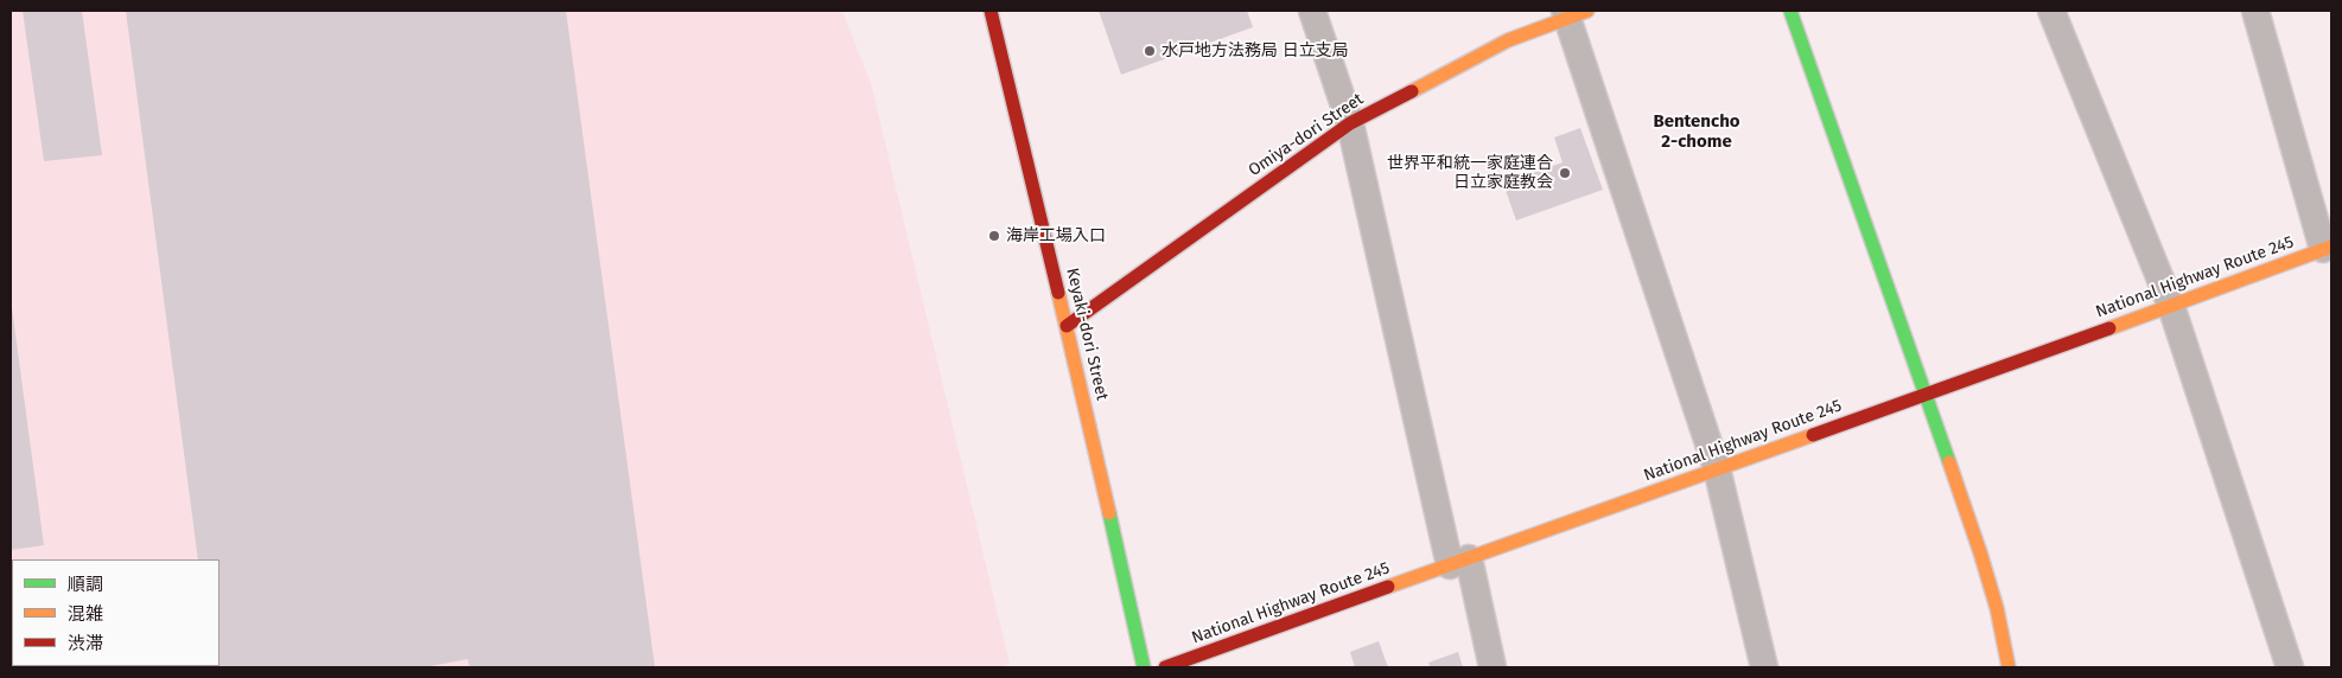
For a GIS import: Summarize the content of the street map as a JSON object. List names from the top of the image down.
{
  "streets": {
    "main road": ["Omiya-dori Street", "National Highway Route 245", "Keyaki-dori Street"]
  },
  "crossings": [
    ["Omiya-dori Street", "Keyaki-dori Street"]
  ],
  "districts": ["Bentencho 2-chome"],
  "places": ["水戸地方法務局 日立支局", "世界平和統一家庭連合 日立家庭教会", "海岸工場入口"],
  "legend": ["順調", "混雑", "渋滞"]
}
